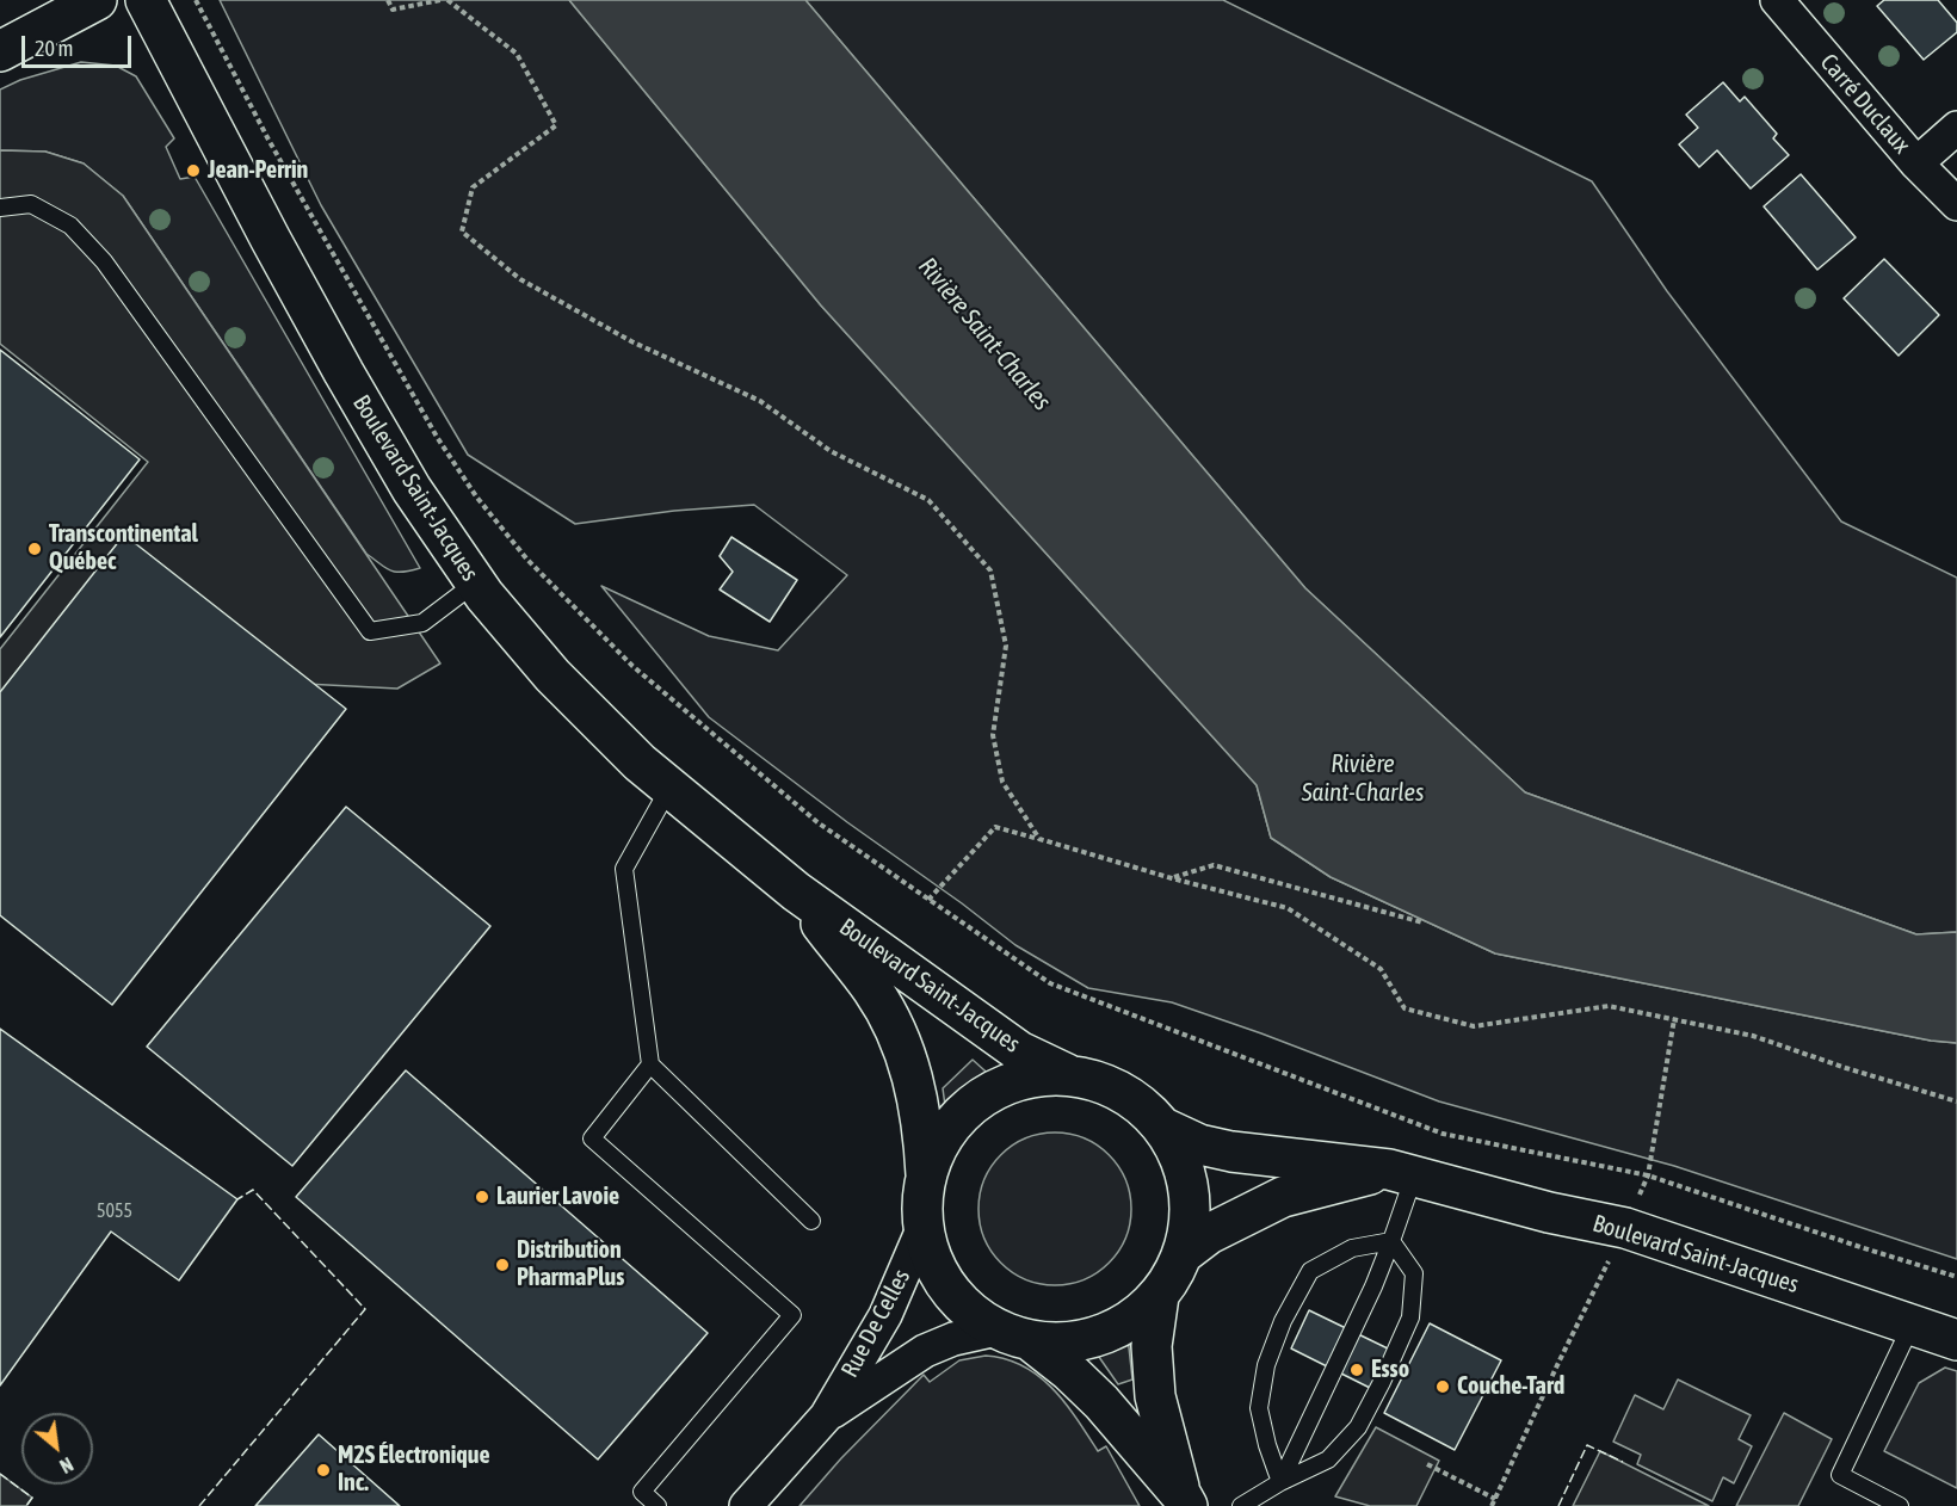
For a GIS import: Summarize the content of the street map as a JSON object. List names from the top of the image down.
{
  "streets": {
    "main road": ["Boulevard Saint-Jacques"],
    "street": ["Carré Duclaux", "Rue De Celles"]
  },
  "water": ["Rivière Saint-Charles"],
  "places": [
    "Jean-Perrin",
    "Transcontinental Québec",
    "Laurier Lavoie",
    "Distribution PharmaPlus",
    "Esso",
    "Couche-Tard",
    "M2S Électronique Inc."
  ],
  "house_numbers": ["5055"],
  "scale_bar": "20 m",
  "north": "bottom right"
}
